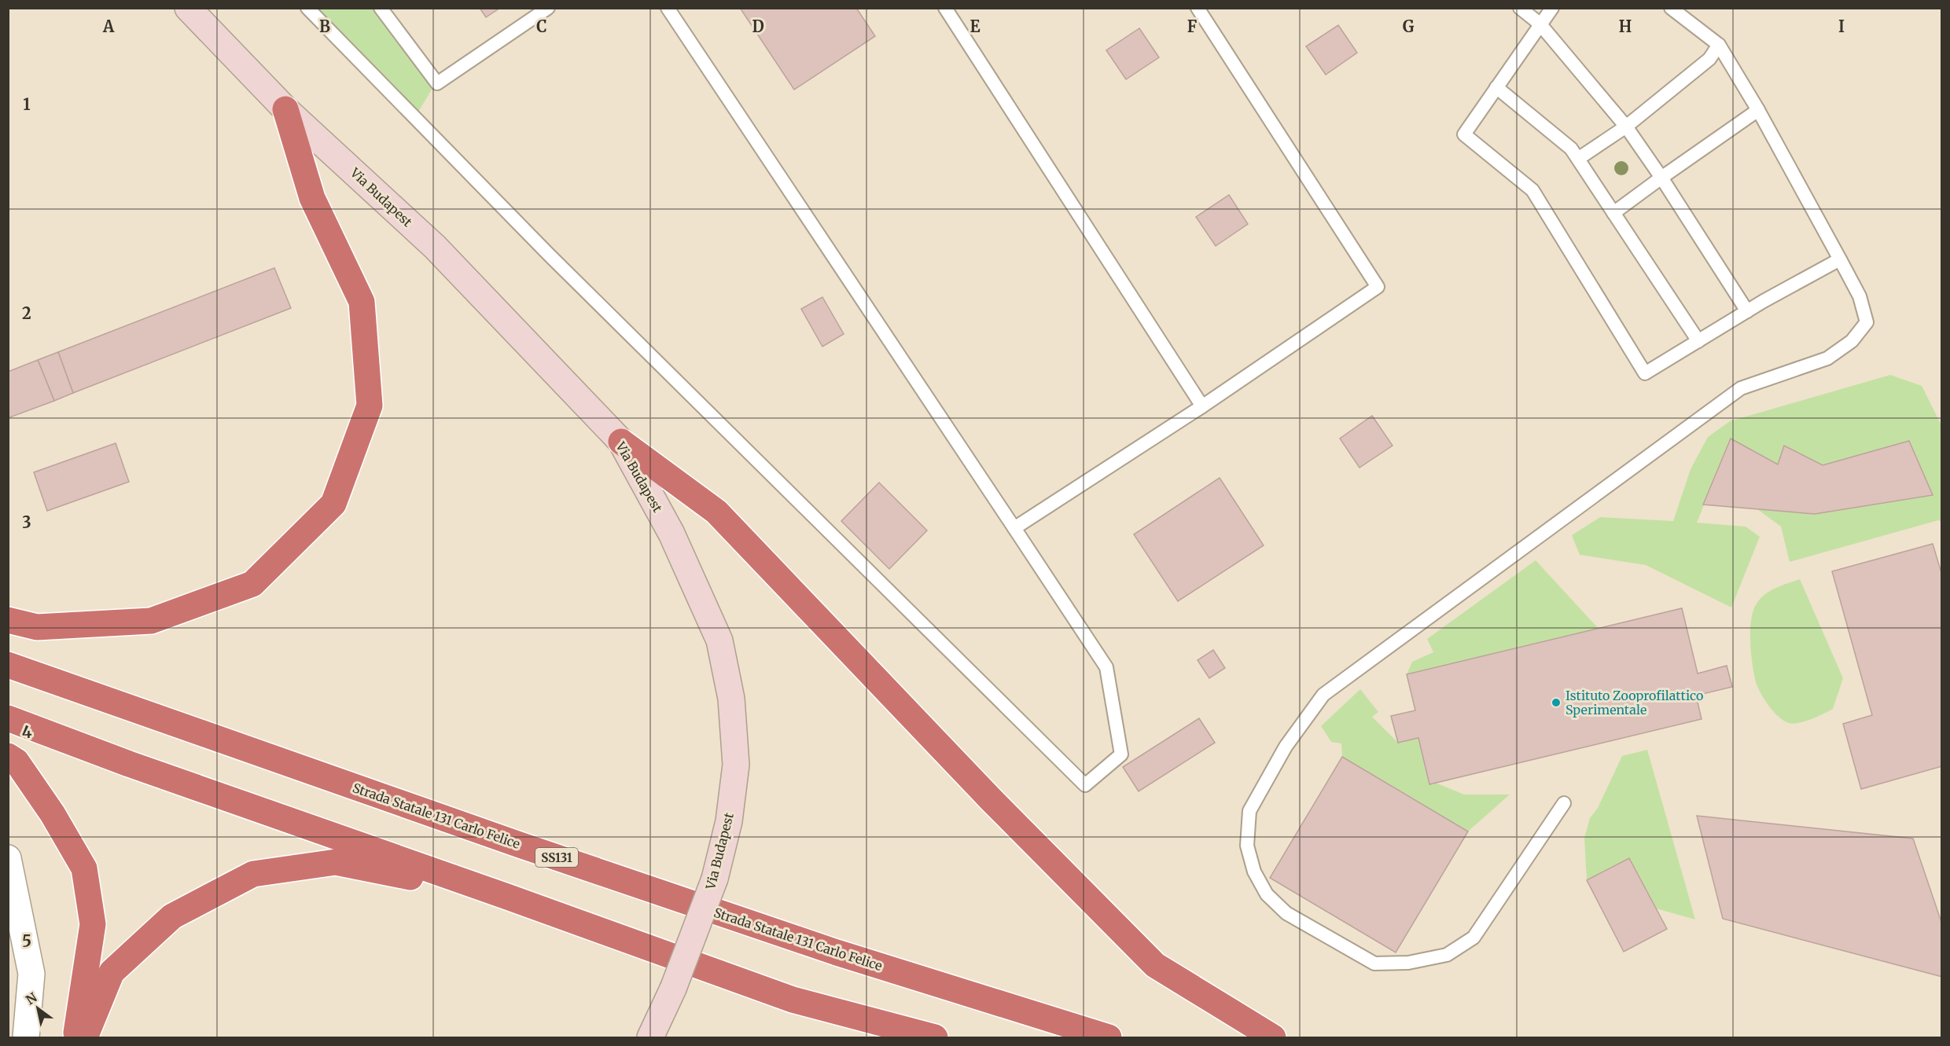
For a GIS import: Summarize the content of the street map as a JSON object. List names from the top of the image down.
{
  "streets": {
    "highway": ["Strada Statale 131 Carlo Felice", "SS131"],
    "main road": ["Via Budapest"]
  },
  "places": ["Istituto Zooprofilattico Sperimentale"],
  "north": "top left",
  "grid": {
    "columns": [
      "A",
      "B",
      "C",
      "D",
      "E",
      "F",
      "G",
      "H",
      "I"
    ],
    "rows": [
      "1",
      "2",
      "3",
      "4",
      "5"
    ]
  }
}
